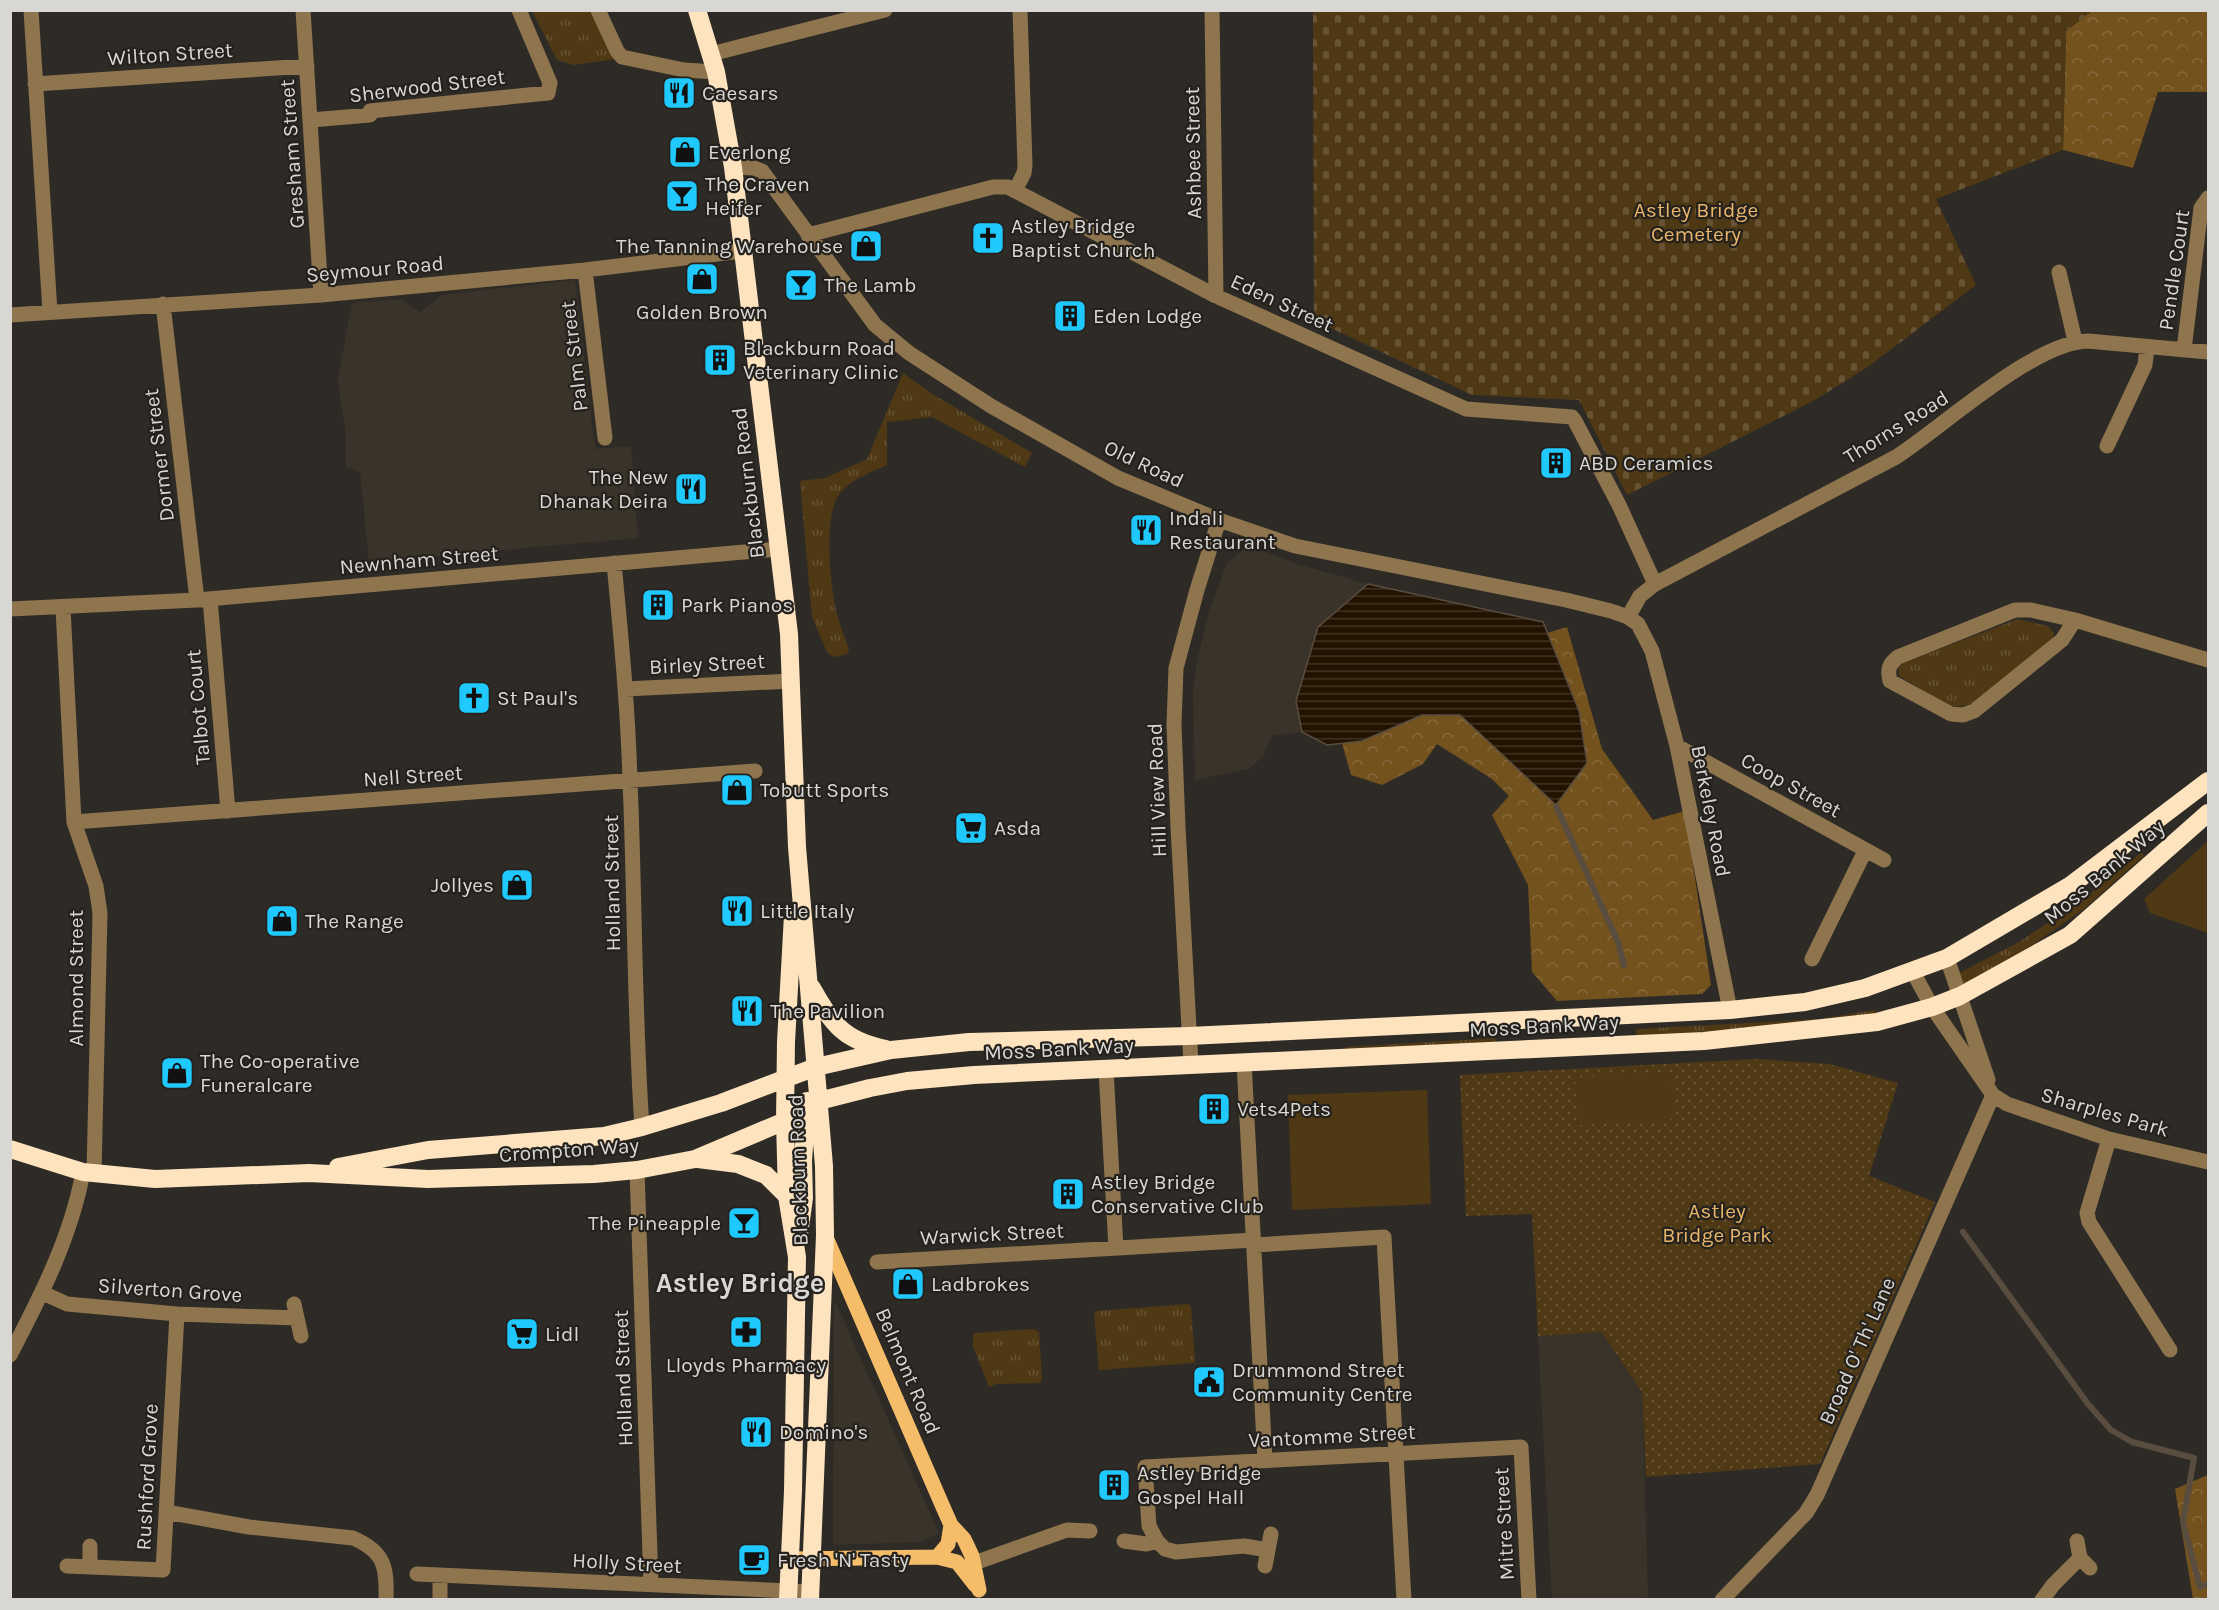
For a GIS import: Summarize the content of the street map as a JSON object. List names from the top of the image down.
{
  "streets": {
    "highway": ["Blackburn Road", "Moss Bank Way", "Crompton Way"],
    "main road": ["Belmont Road"],
    "street": [
      "Wilton Street",
      "Sherwood Street",
      "Ashbee Street",
      "Gresham Street",
      "Seymour Road",
      "Pendle Court",
      "Eden Street",
      "Palm Street",
      "Thorns Road",
      "Dormer Street",
      "Old Road",
      "Newnham Street",
      "Birley Street",
      "Talbot Court",
      "Nell Street",
      "Coop Street",
      "Hill View Road",
      "Berkeley Road",
      "Holland Street",
      "Almond Street",
      "Sharples Park",
      "Warwick Street",
      "Silverton Grove",
      "Broad O' Th' Lane",
      "Vantomme Street",
      "Rushford Grove",
      "Mitre Street",
      "Holly Street"
    ]
  },
  "crossings": [
    ["Wilton Street", "Gresham Street"],
    ["Sherwood Street", "Gresham Street"],
    ["Ashbee Street", "Eden Street"],
    ["Gresham Street", "Seymour Road"],
    ["Seymour Road", "Palm Street"],
    ["Seymour Road", "Dormer Street"],
    ["Seymour Road", "Blackburn Road"],
    ["Pendle Court", "Thorns Road"],
    ["Eden Street", "Thorns Road"],
    ["Eden Street", "Old Road"],
    ["Thorns Road", "Old Road"],
    ["Thorns Road", "Berkeley Road"],
    ["Dormer Street", "Newnham Street"],
    ["Dormer Street", "Talbot Court"],
    ["Old Road", "Blackburn Road"],
    ["Old Road", "Hill View Road"],
    ["Old Road", "Berkeley Road"],
    ["Blackburn Road", "Newnham Street"],
    ["Blackburn Road", "Birley Street"],
    ["Blackburn Road", "Moss Bank Way"],
    ["Blackburn Road", "Crompton Way"],
    ["Blackburn Road", "Belmont Road"],
    ["Blackburn Road", "Holly Street"],
    ["Newnham Street", "Talbot Court"],
    ["Newnham Street", "Holland Street"],
    ["Newnham Street", "Almond Street"],
    ["Birley Street", "Holland Street"],
    ["Talbot Court", "Nell Street"],
    ["Nell Street", "Holland Street"],
    ["Nell Street", "Almond Street"],
    ["Coop Street", "Berkeley Road"],
    ["Hill View Road", "Moss Bank Way"],
    ["Berkeley Road", "Moss Bank Way"],
    ["Moss Bank Way", "Crompton Way"],
    ["Holland Street", "Crompton Way"],
    ["Holland Street", "Holly Street"],
    ["Almond Street", "Crompton Way"],
    ["Almond Street", "Silverton Grove"],
    ["Sharples Park", "Broad O' Th' Lane"],
    ["Warwick Street", "Vantomme Street"],
    ["Silverton Grove", "Rushford Grove"],
    ["Vantomme Street", "Mitre Street"]
  ],
  "districts": ["Astley Bridge"],
  "parks": ["Astley Bridge Cemetery", "Astley Bridge Park"],
  "places": {
    "restaurant": [
      "Caesars",
      "The New Dhanak Deira",
      "Indali Restaurant",
      "Little Italy",
      "The Pavilion",
      "Domino's"
    ],
    "shop": [
      "Everlong",
      "The Tanning Warehouse",
      "Golden Brown",
      "Tobutt Sports",
      "Jollyes",
      "The Range",
      "The Co-operative Funeralcare",
      "Ladbrokes"
    ],
    "bar": ["The Craven Heifer", "The Lamb", "The Pineapple"],
    "church": ["Astley Bridge Baptist Church", "St Paul's"],
    "building": [
      "Eden Lodge",
      "Blackburn Road Veterinary Clinic",
      "ABD Ceramics",
      "Park Pianos",
      "Vets4Pets",
      "Astley Bridge Conservative Club",
      "Astley Bridge Gospel Hall"
    ],
    "supermarket": ["Asda", "Lidl"],
    "pharmacy": ["Lloyds Pharmacy"],
    "public building": ["Drummond Street Community Centre"],
    "cafe": ["Fresh 'N' Tasty"]
  }
}
